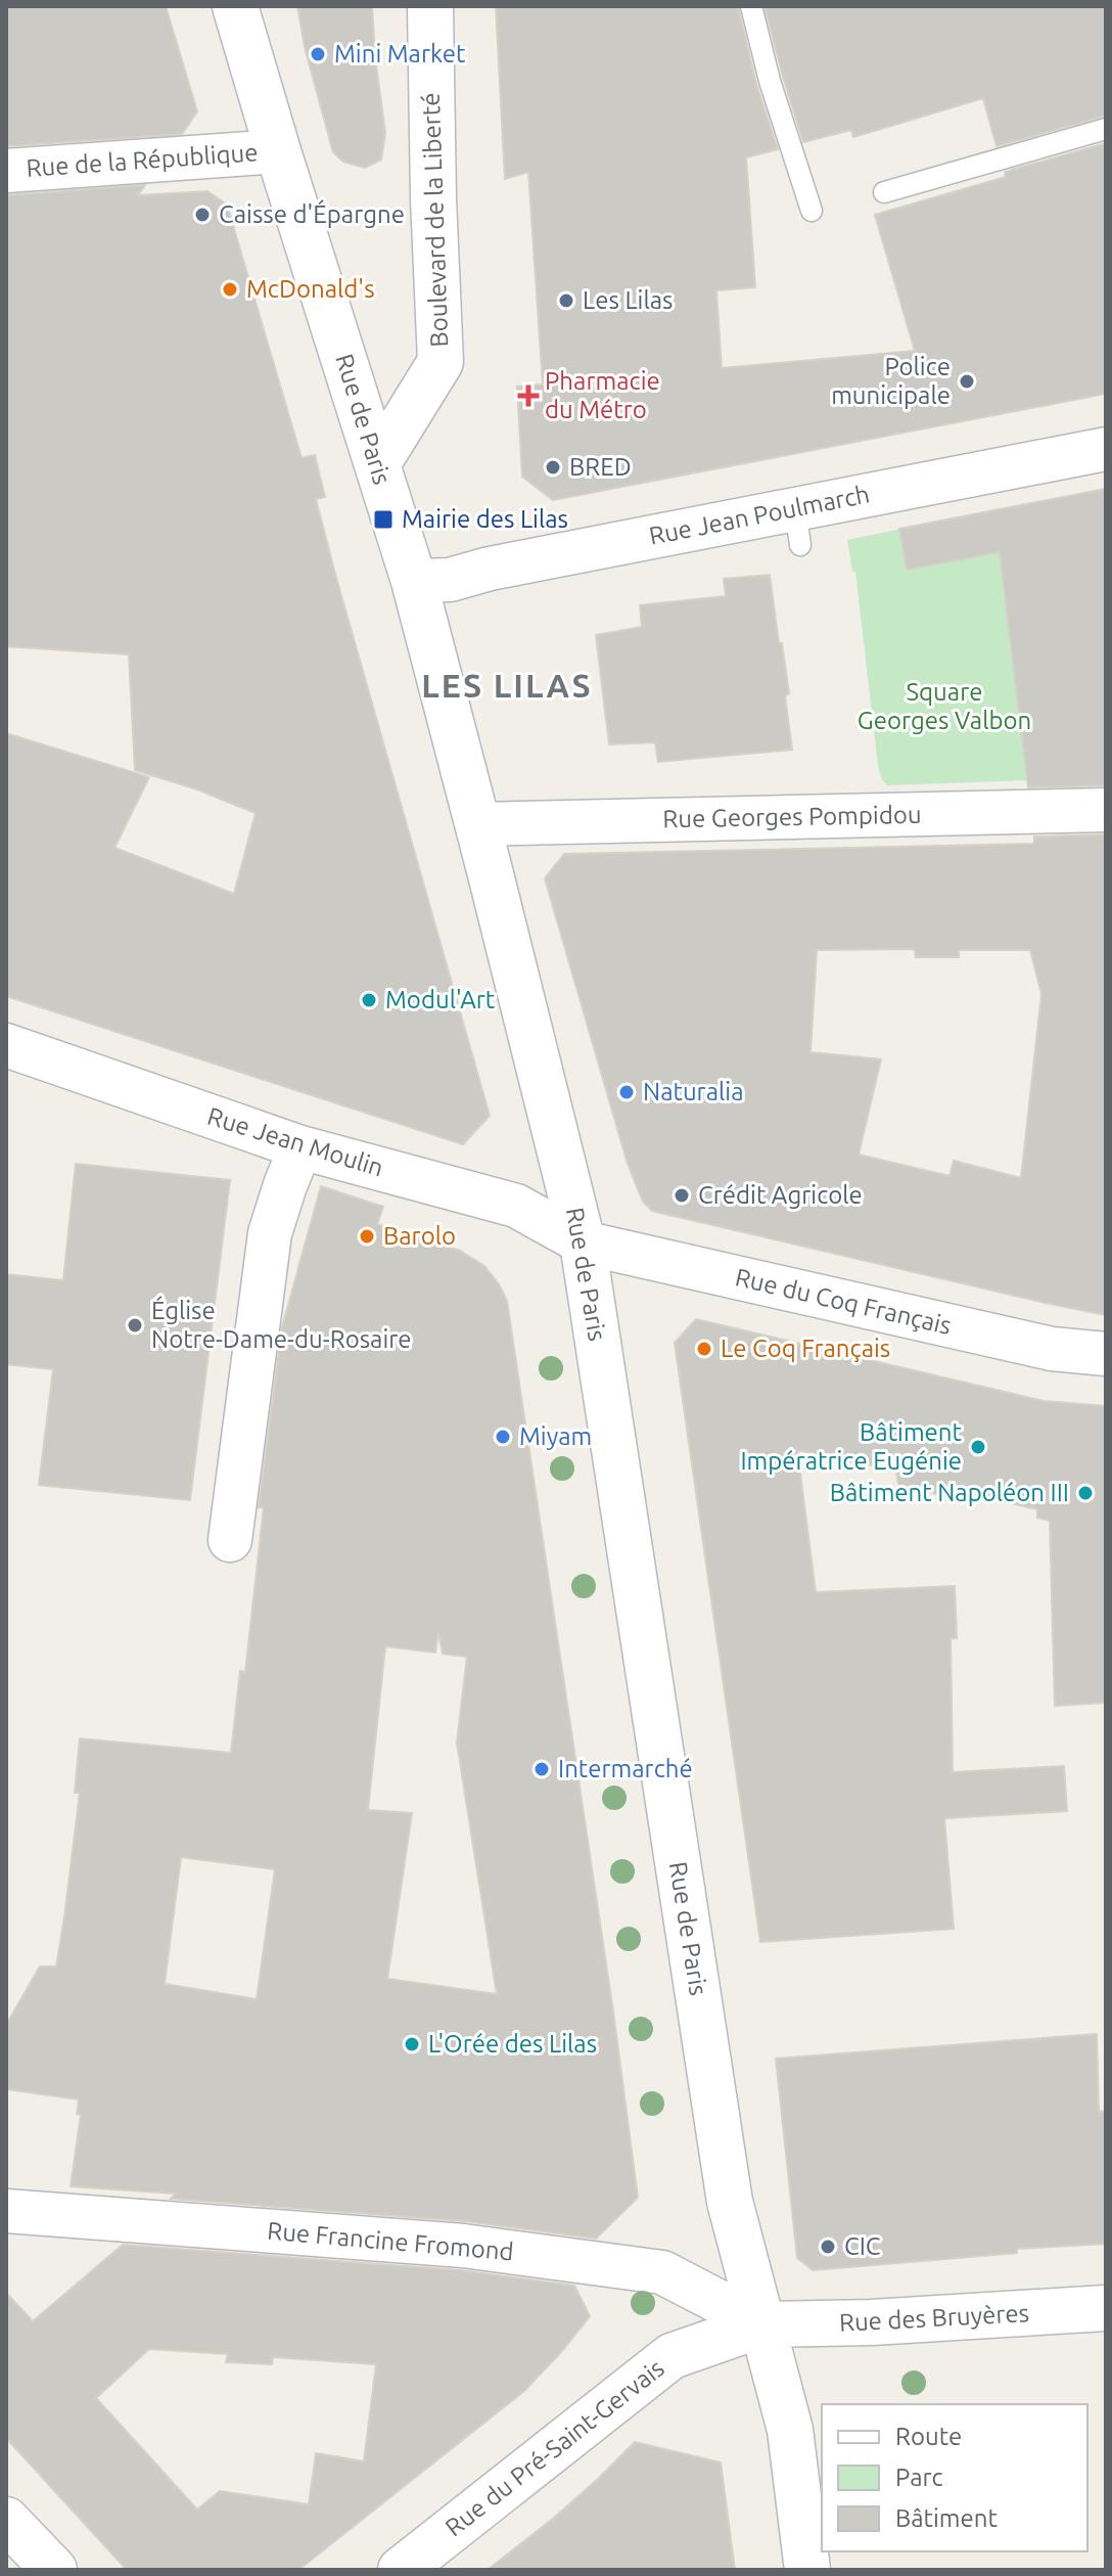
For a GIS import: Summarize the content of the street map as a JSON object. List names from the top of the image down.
{
  "streets": {
    "main road": [
      "Boulevard de la Liberté",
      "Rue de Paris",
      "Rue des Bruyères",
      "Rue du Pré-Saint-Gervais"
    ],
    "street": [
      "Rue de la République",
      "Rue Jean Poulmarch",
      "Rue Georges Pompidou",
      "Rue Jean Moulin",
      "Rue du Coq Français",
      "Rue Francine Fromond"
    ]
  },
  "crossings": [
    ["Rue de la République", "Rue de Paris"],
    ["Boulevard de la Liberté", "Rue de Paris"],
    ["Rue de Paris", "Rue Jean Poulmarch"],
    ["Rue de Paris", "Rue Georges Pompidou"],
    ["Rue de Paris", "Rue Jean Moulin"],
    ["Rue de Paris", "Rue du Coq Français"],
    ["Rue de Paris", "Rue Francine Fromond"],
    ["Rue de Paris", "Rue des Bruyères"],
    ["Rue de Paris", "Rue du Pré-Saint-Gervais"],
    ["Rue Jean Moulin", "Rue du Coq Français"],
    ["Rue Francine Fromond", "Rue des Bruyères"],
    ["Rue Francine Fromond", "Rue du Pré-Saint-Gervais"],
    ["Rue des Bruyères", "Rue du Pré-Saint-Gervais"]
  ],
  "districts": ["LES LILAS"],
  "parks": ["Square Georges Valbon"],
  "places": {
    "other": [
      "Mini Market",
      "Caisse d'Épargne",
      "McDonald's",
      "Les Lilas",
      "Police municipale",
      "BRED",
      "Modul'Art",
      "Naturalia",
      "Crédit Agricole",
      "Barolo",
      "Église Notre-Dame-du-Rosaire",
      "Le Coq Français",
      "Miyam",
      "Bâtiment Impératrice Eugénie",
      "Bâtiment Napoléon III",
      "Intermarché",
      "L'Orée des Lilas",
      "CIC"
    ],
    "health": ["Pharmacie du Métro"],
    "transit": ["Mairie des Lilas"]
  },
  "legend": ["Route", "Parc", "Bâtiment"]
}
